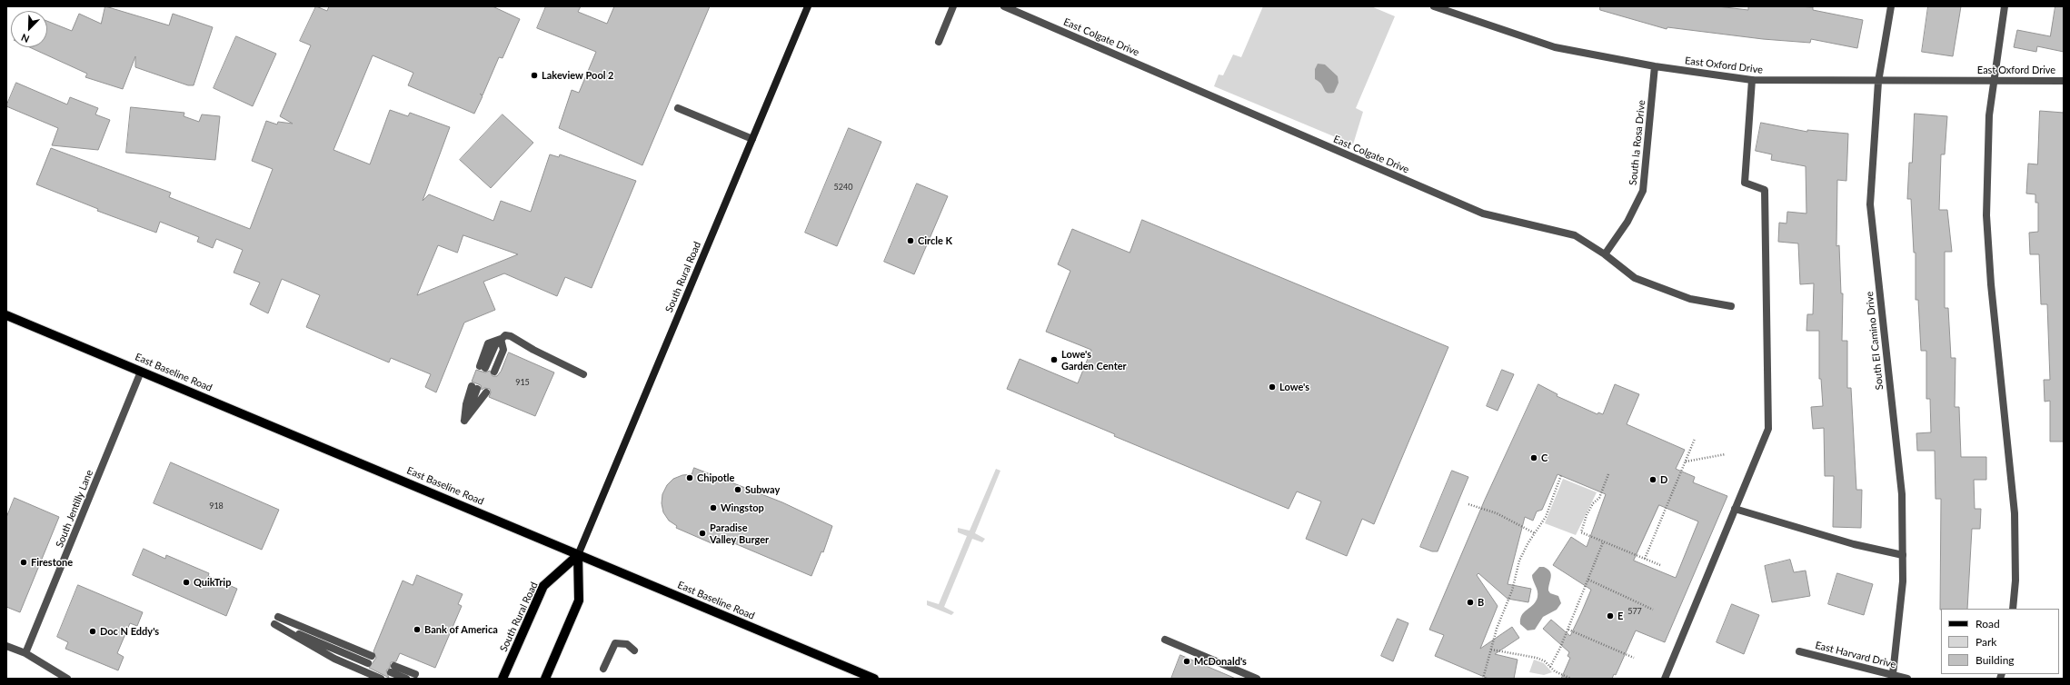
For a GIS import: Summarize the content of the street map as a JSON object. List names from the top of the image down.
{
  "streets": {
    "main road": ["South Rural Road", "East Baseline Road"],
    "street": [
      "East Colgate Drive",
      "East Oxford Drive",
      "South la Rosa Drive",
      "South El Camino Drive",
      "South Jentilly Lane",
      "East Harvard Drive"
    ]
  },
  "crossings": [
    ["East Colgate Drive", "South la Rosa Drive"],
    ["East Oxford Drive", "South la Rosa Drive"],
    ["East Oxford Drive", "South El Camino Drive"],
    ["South Rural Road", "East Baseline Road"],
    ["South El Camino Drive", "East Harvard Drive"],
    ["East Baseline Road", "South Jentilly Lane"]
  ],
  "places": [
    "Lakeview Pool 2",
    "Circle K",
    "Lowe's Garden Center",
    "Lowe's",
    "C",
    "Chipotle",
    "D",
    "Subway",
    "Wingstop",
    "Paradise Valley Burger",
    "Firestone",
    "QuikTrip",
    "B",
    "E",
    "Bank of America",
    "Doc N Eddy's",
    "McDonald's"
  ],
  "house_numbers": [
    "5240",
    "915",
    "918",
    "577"
  ],
  "legend": ["Road", "Park", "Building"],
  "north": "bottom left"
}
